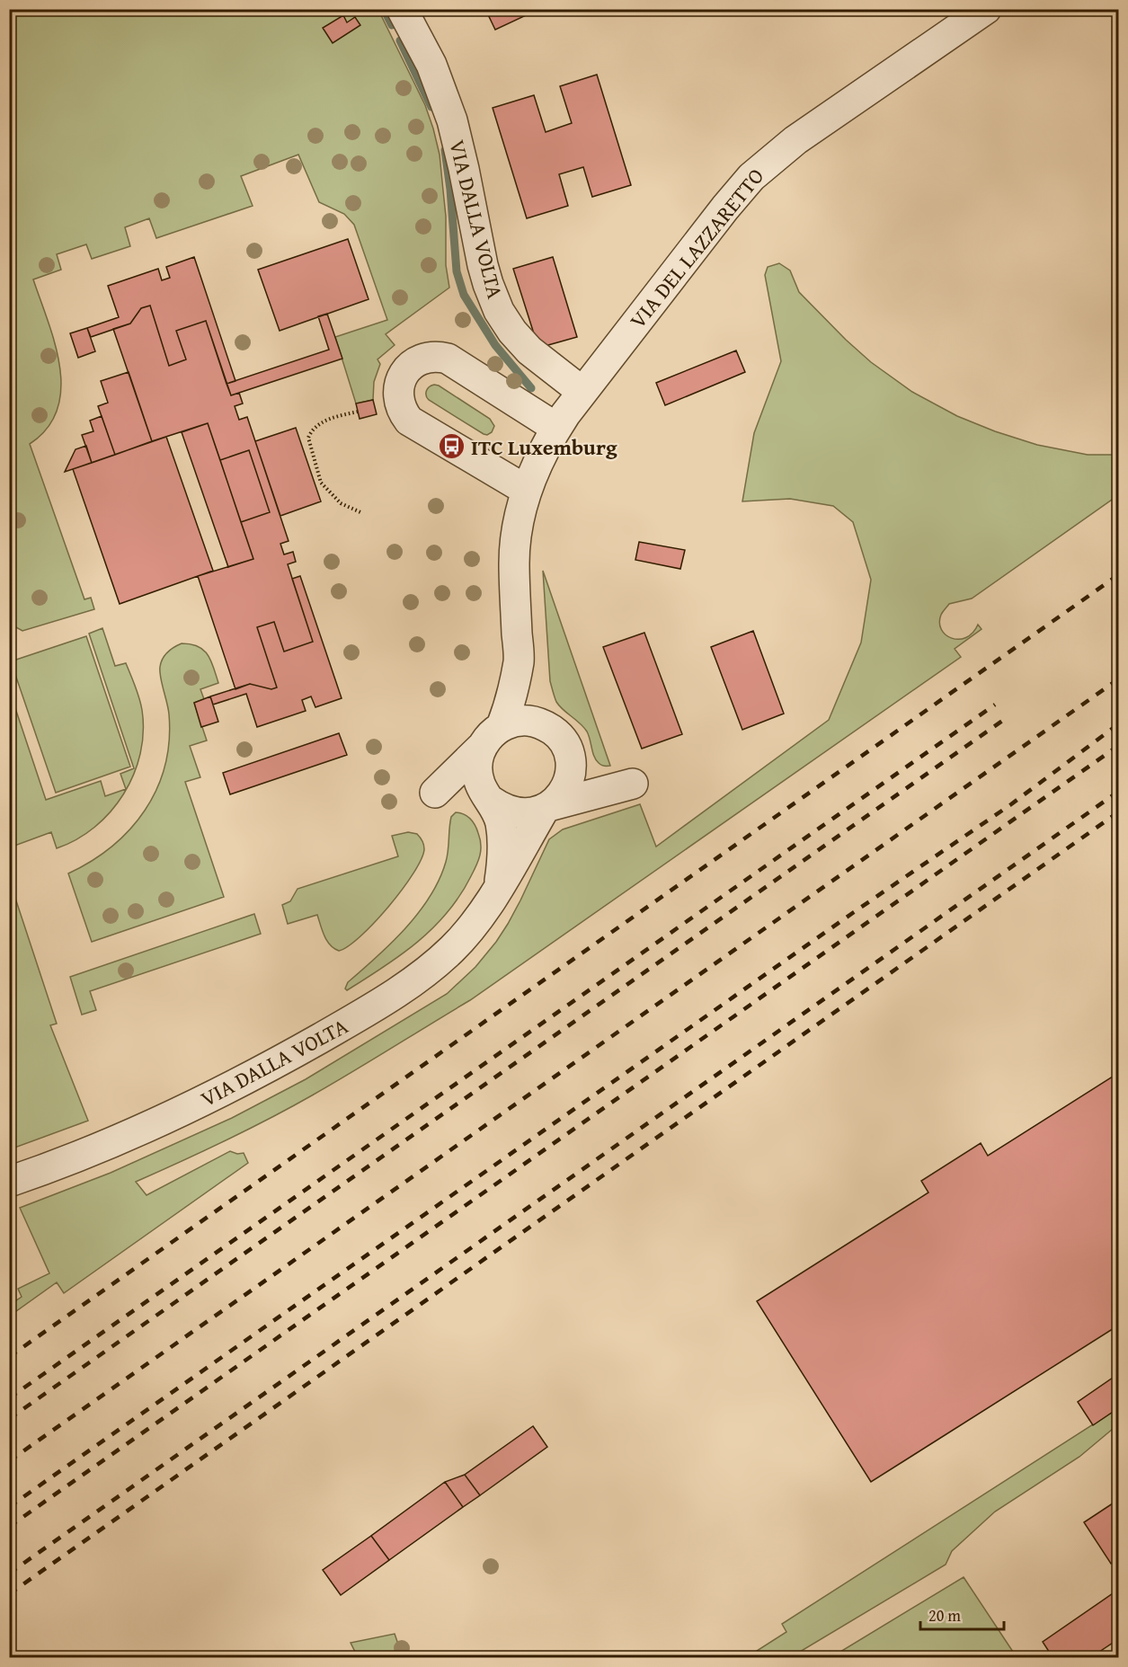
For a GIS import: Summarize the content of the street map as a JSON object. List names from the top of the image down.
{
  "streets": {
    "street": ["VIA DALLA VOLTA", "VIA DEL LAZZARETTO"]
  },
  "crossings": [
    ["VIA DALLA VOLTA", "VIA DEL LAZZARETTO"]
  ],
  "places": {
    "bus stop": ["ITC Luxemburg"]
  },
  "scale_bar": "20 m"
}
